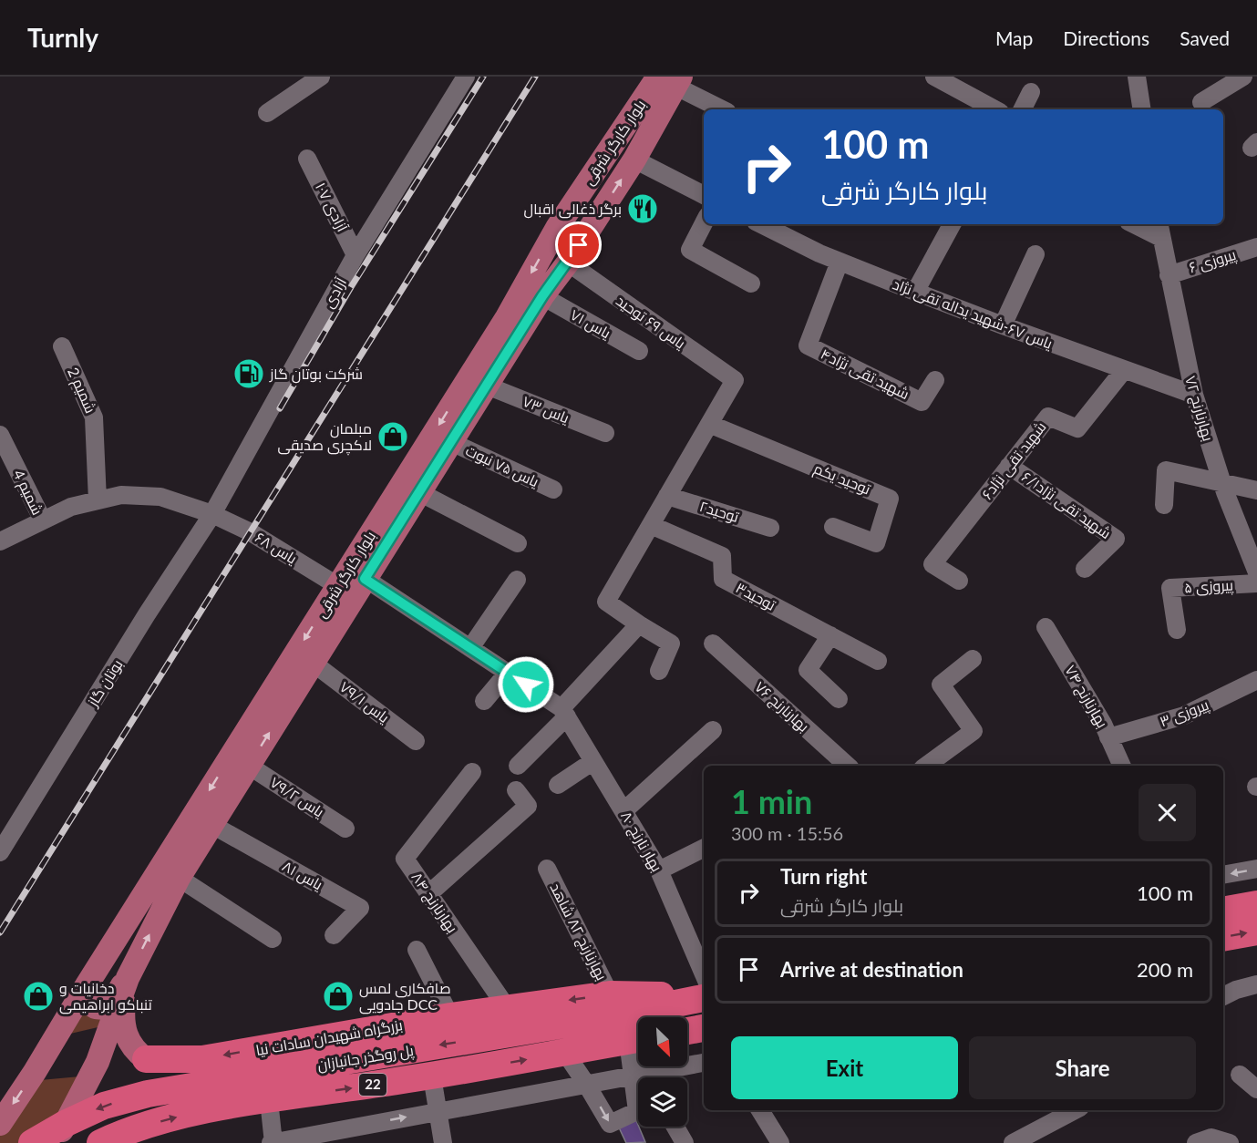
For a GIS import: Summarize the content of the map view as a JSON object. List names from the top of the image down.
{
  "streets": {
    "highway": ["بزرگراه شهیدان سادات نیا", "پل روگذر جانبازان", "22"],
    "main road": ["بلوار کارگر شرقی"],
    "street": [
      "آزادی ۱۰۷",
      "پیروزی ۶",
      "آزادی",
      "یاس ۶۷-شهید یداله تقی نژاد",
      "یاس ۶۹ توحید",
      "یاس ۷۱",
      "شهید تقی نژاد۴",
      "شمیم 2",
      "بهارنارنج ۷۲",
      "یاس ۷۳",
      "شهید تقی نژاد۶",
      "یاس ۷۵ نبوت",
      "توحید یکم",
      "شمیم 4",
      "شهید تقی نژاد۶/۱",
      "توحید۲",
      "یاس ۶۸",
      "پیروزی ۵",
      "توحید۳",
      "بوتان گاز",
      "بهارنارنج ۷۴",
      "یاس ۷۹/۱",
      "بهارنارنج ۷۶",
      "پیروزی ۳",
      "یاس ۷۹/۲",
      "بهار نارنج ۸۰",
      "یاس ۸۱",
      "بهارنارنج ۸۴",
      "بهارنارنج ۸۲ شاهد"
    ]
  },
  "crossings": [
    ["بلوار کارگر شرقی", "یاس ۶۹ توحید"],
    ["بلوار کارگر شرقی", "یاس ۷۱"],
    ["بلوار کارگر شرقی", "یاس ۷۳"],
    ["بلوار کارگر شرقی", "یاس ۷۵ نبوت"],
    ["بلوار کارگر شرقی", "یاس ۶۸"],
    ["بلوار کارگر شرقی", "یاس ۷۹/۱"],
    ["بلوار کارگر شرقی", "یاس ۷۹/۲"],
    ["بلوار کارگر شرقی", "یاس ۸۱"],
    ["آزادی ۱۰۷", "آزادی"],
    ["پیروزی ۶", "بهارنارنج ۷۲"],
    ["آزادی", "یاس ۶۸"],
    ["آزادی", "بوتان گاز"],
    ["یاس ۶۷-شهید یداله تقی نژاد", "شهید تقی نژاد۴"],
    ["یاس ۶۷-شهید یداله تقی نژاد", "بهارنارنج ۷۲"],
    ["یاس ۶۷-شهید یداله تقی نژاد", "شهید تقی نژاد۶"],
    ["یاس ۶۹ توحید", "توحید یکم"],
    ["شمیم 2", "یاس ۶۸"],
    ["شهید تقی نژاد۶", "شهید تقی نژاد۶/۱"],
    ["شمیم 4", "یاس ۶۸"],
    ["یاس ۶۸", "بوتان گاز"],
    ["بهارنارنج ۷۴", "پیروزی ۳"],
    ["بهارنارنج ۸۴", "بزرگراه شهیدان سادات نیا"],
    ["بهارنارنج ۸۲ شاهد", "بزرگراه شهیدان سادات نیا"]
  ],
  "places": {
    "restaurant": ["برگر ذغالی اقبال"],
    "fuel station": ["شرکت بوتان گاز"],
    "shop": ["مبلمان لاکچری صدیقی", "دخانیات و تنباکو ابراهیمی", "صافکاری لمس جادویی DCC"]
  },
  "north": "bottom right",
  "page": {
    "header": "Turnly",
    "nav": ["Map", "Directions", "Saved"],
    "turn": ["100 m", "بلوار کارگر شرقی"],
    "heading": ["1 min", "300 m · 15:56"],
    "list": [
      {
        "name": "Turn right",
        "note": "بلوار کارگر شرقی",
        "value": "100 m"
      },
      {
        "name": "Arrive at destination",
        "value": "200 m"
      }
    ],
    "buttons": ["Exit", "Share"]
  }
}
